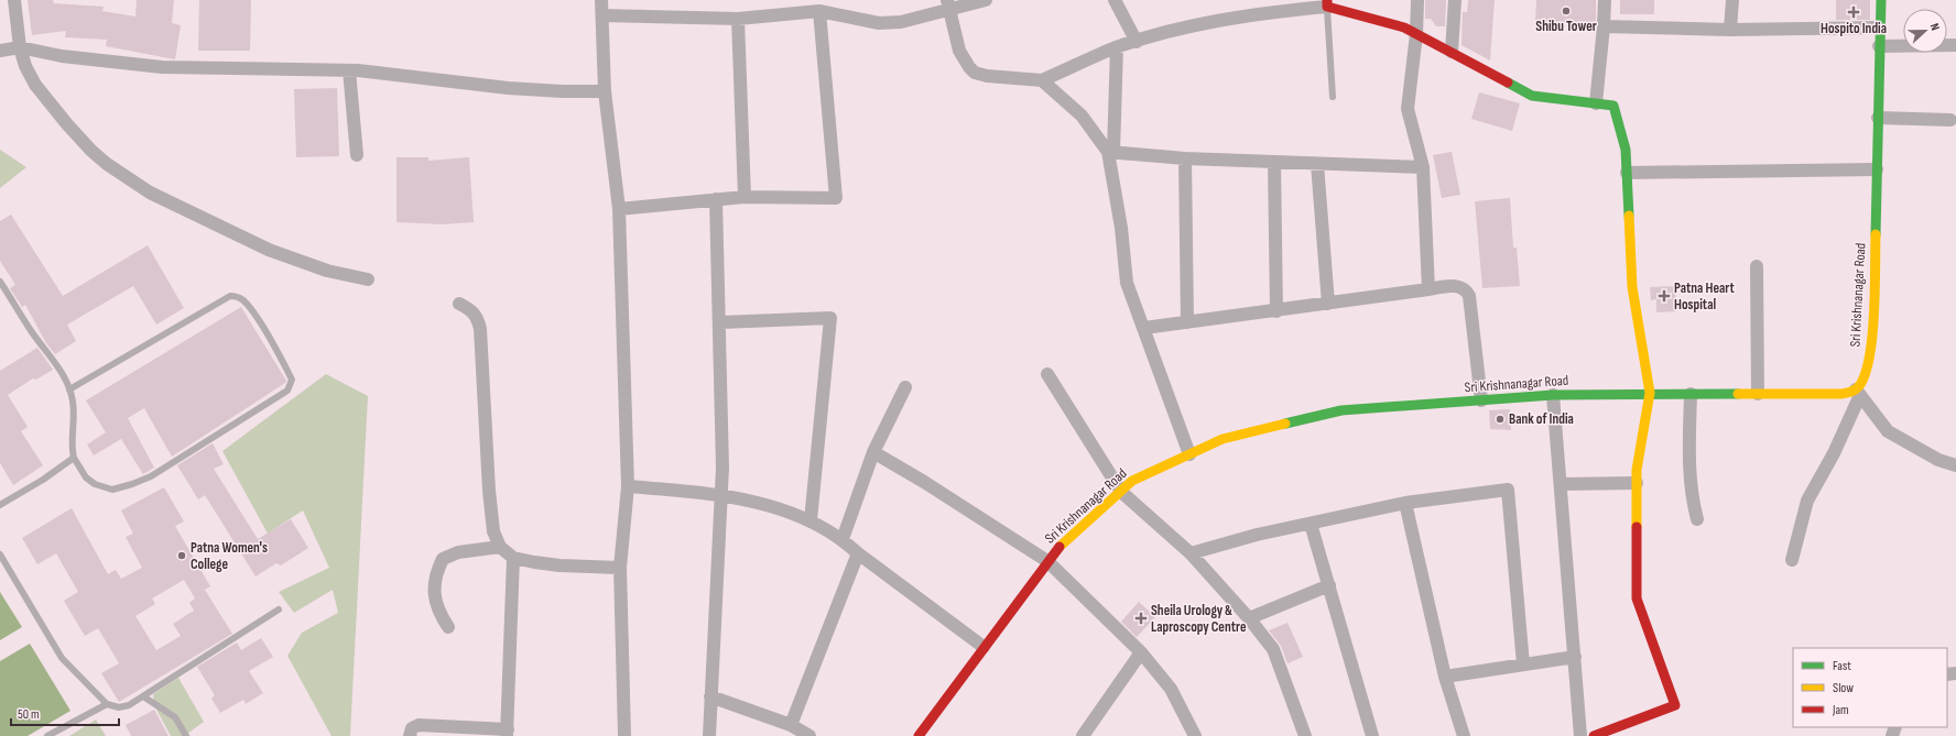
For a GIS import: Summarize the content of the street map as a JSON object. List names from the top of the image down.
{
  "streets": {
    "street": ["Sri Krishnanagar Road"]
  },
  "places": {
    "other": ["Shibu Tower", "Bank of India", "Patna Women's College"],
    "health": ["Hospito India", "Patna Heart Hospital", "Sheila Urology & Laproscopy Centre"]
  },
  "legend": ["Fast", "Slow", "Jam"],
  "scale_bar": "50 m",
  "north": "right"
}
